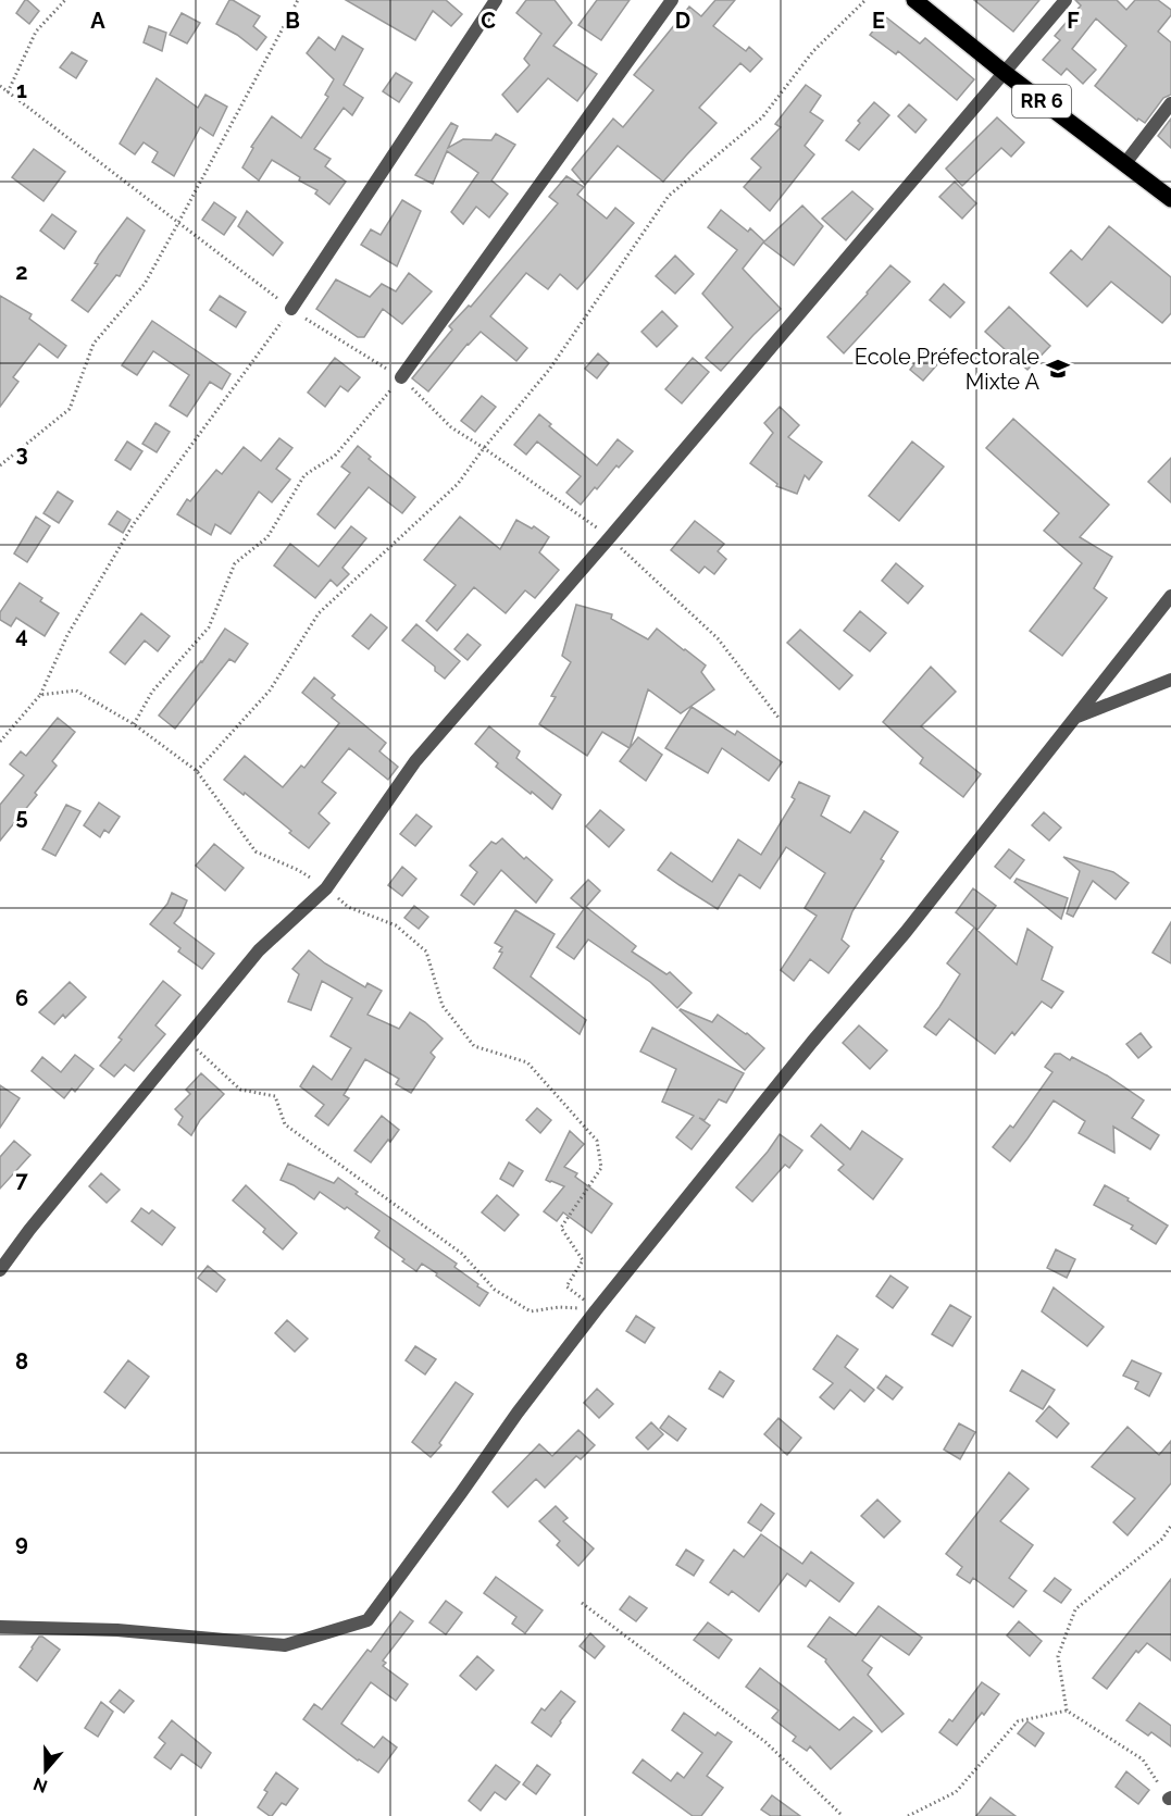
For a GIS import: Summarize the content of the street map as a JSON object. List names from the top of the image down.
{
  "streets": {
    "main road": ["RR 6"]
  },
  "places": {
    "school or university": ["Ecole Préfectorale Mixte A"]
  },
  "north": "bottom",
  "grid": {
    "columns": [
      "A",
      "B",
      "C",
      "D",
      "E",
      "F"
    ],
    "rows": [
      "1",
      "2",
      "3",
      "4",
      "5",
      "6",
      "7",
      "8",
      "9"
    ]
  }
}
